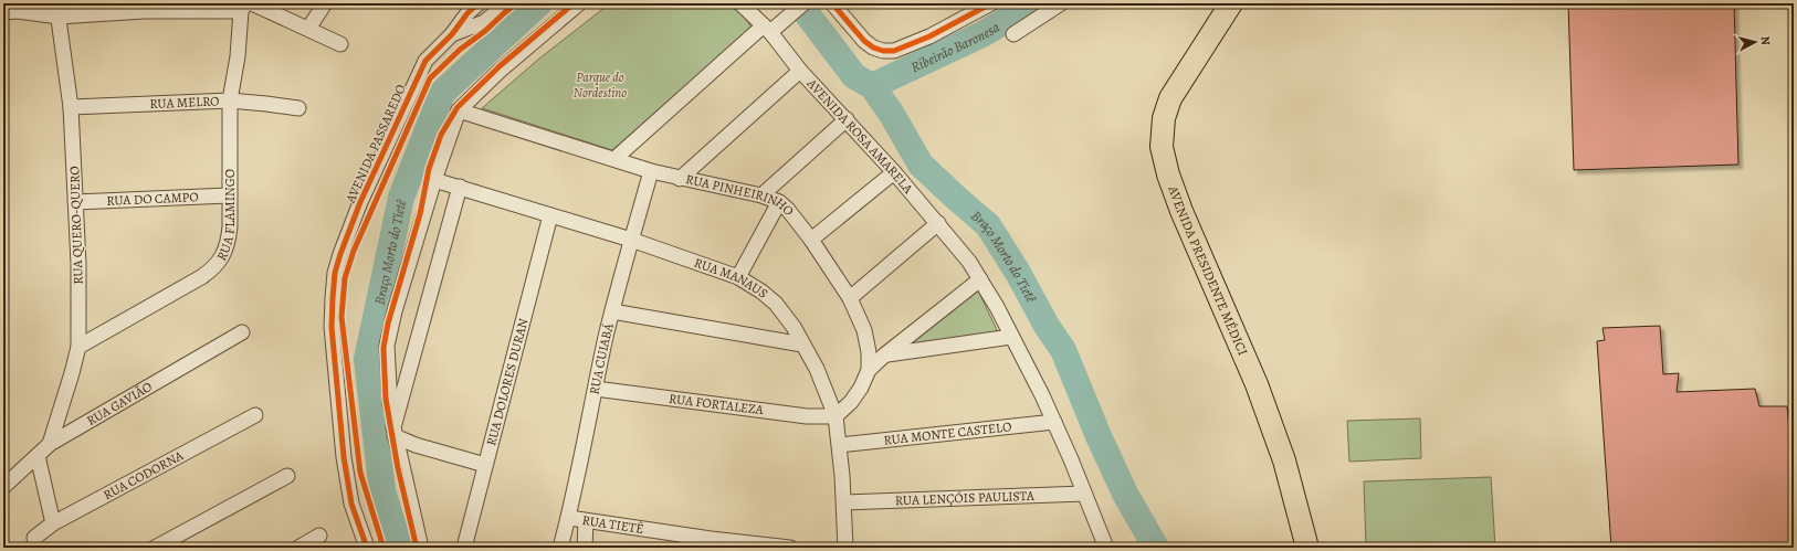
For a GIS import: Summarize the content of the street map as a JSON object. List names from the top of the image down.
{
  "streets": {
    "main road": ["AVENIDA PRESIDENTE MÉDICI"],
    "street": [
      "RUA MELRO",
      "AVENIDA ROSA AMARELA",
      "AVENIDA PASSAREDO",
      "RUA PINHEIRINHO",
      "RUA DO CAMPO",
      "RUA FLAMINGO",
      "RUA QUERO-QUERO",
      "RUA MANAUS",
      "RUA CUIABÁ",
      "RUA DOLORES DURAN",
      "RUA GAVIÃO",
      "RUA FORTALEZA",
      "RUA MONTE CASTELO",
      "RUA CODORNA",
      "RUA LENÇÓIS PAULISTA",
      "RUA TIETÊ"
    ]
  },
  "crossings": [
    ["RUA MELRO", "RUA FLAMINGO"],
    ["RUA MELRO", "RUA QUERO-QUERO"],
    ["AVENIDA ROSA AMARELA", "RUA MONTE CASTELO"],
    ["AVENIDA ROSA AMARELA", "RUA LENÇÓIS PAULISTA"],
    ["RUA PINHEIRINHO", "RUA MANAUS"],
    ["RUA PINHEIRINHO", "RUA CUIABÁ"],
    ["RUA PINHEIRINHO", "RUA FORTALEZA"],
    ["RUA DO CAMPO", "RUA FLAMINGO"],
    ["RUA DO CAMPO", "RUA QUERO-QUERO"],
    ["RUA FLAMINGO", "RUA QUERO-QUERO"],
    ["RUA QUERO-QUERO", "RUA GAVIÃO"],
    ["RUA MANAUS", "RUA CUIABÁ"],
    ["RUA MANAUS", "RUA DOLORES DURAN"],
    ["RUA MANAUS", "RUA FORTALEZA"],
    ["RUA MANAUS", "RUA MONTE CASTELO"],
    ["RUA MANAUS", "RUA LENÇÓIS PAULISTA"],
    ["RUA CUIABÁ", "RUA FORTALEZA"],
    ["RUA CUIABÁ", "RUA TIETÊ"]
  ],
  "water": ["Ribeirão Baronesa", "Braço Morto do Tietê"],
  "parks": ["Parque do Nordestino"],
  "north": "right"
}
